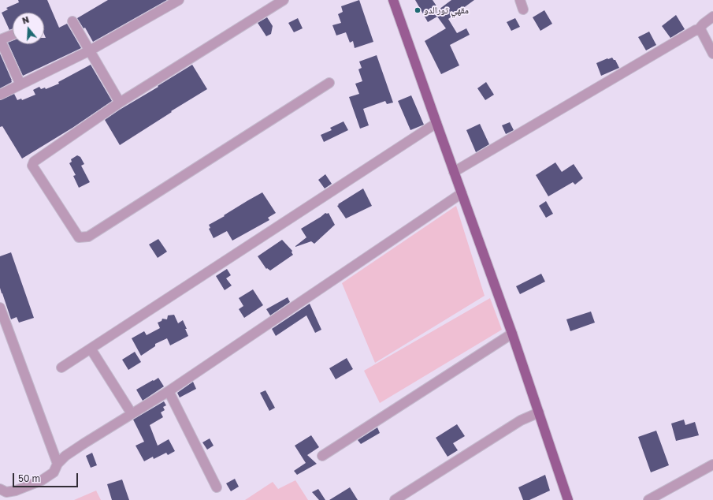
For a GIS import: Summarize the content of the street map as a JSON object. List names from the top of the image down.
{
  "places": ["مقهي تورالدو"],
  "scale_bar": "50 m",
  "north": "top"
}
